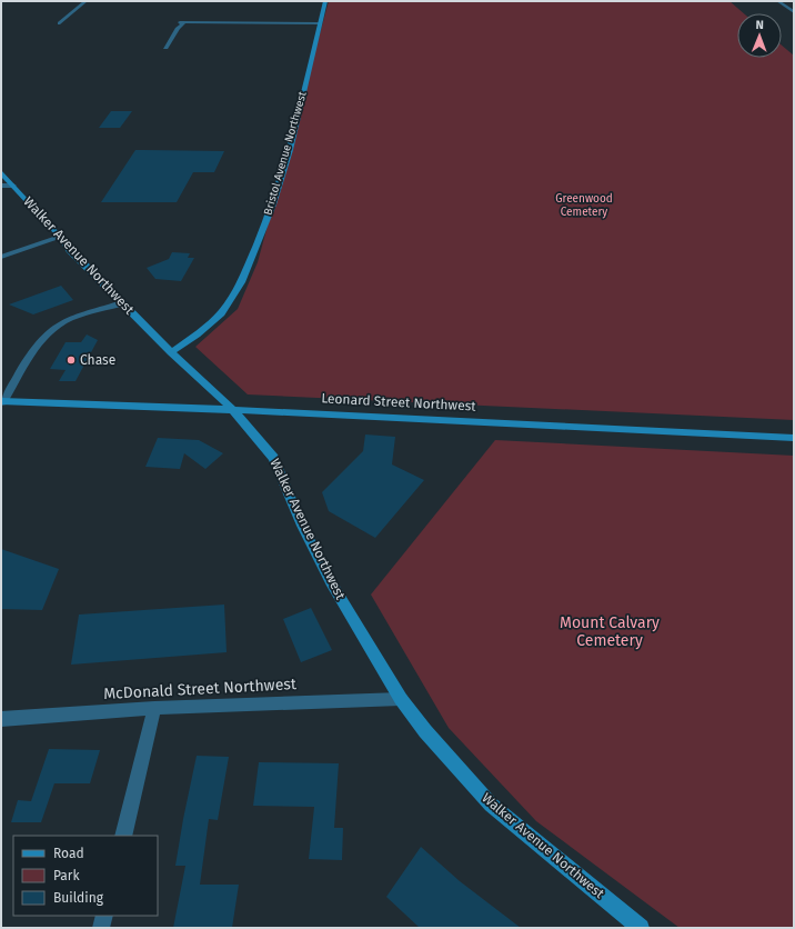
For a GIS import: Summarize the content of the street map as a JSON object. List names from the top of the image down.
{
  "streets": {
    "main road": ["Bristol Avenue Northwest", "Walker Avenue Northwest", "Leonard Street Northwest"],
    "street": ["McDonald Street Northwest"]
  },
  "crossings": [
    ["Bristol Avenue Northwest", "Walker Avenue Northwest"],
    ["Walker Avenue Northwest", "Leonard Street Northwest"],
    ["Walker Avenue Northwest", "McDonald Street Northwest"]
  ],
  "parks": ["Greenwood Cemetery", "Mount Calvary Cemetery"],
  "places": ["Chase"],
  "legend": ["Road", "Park", "Building"],
  "north": "top"
}
